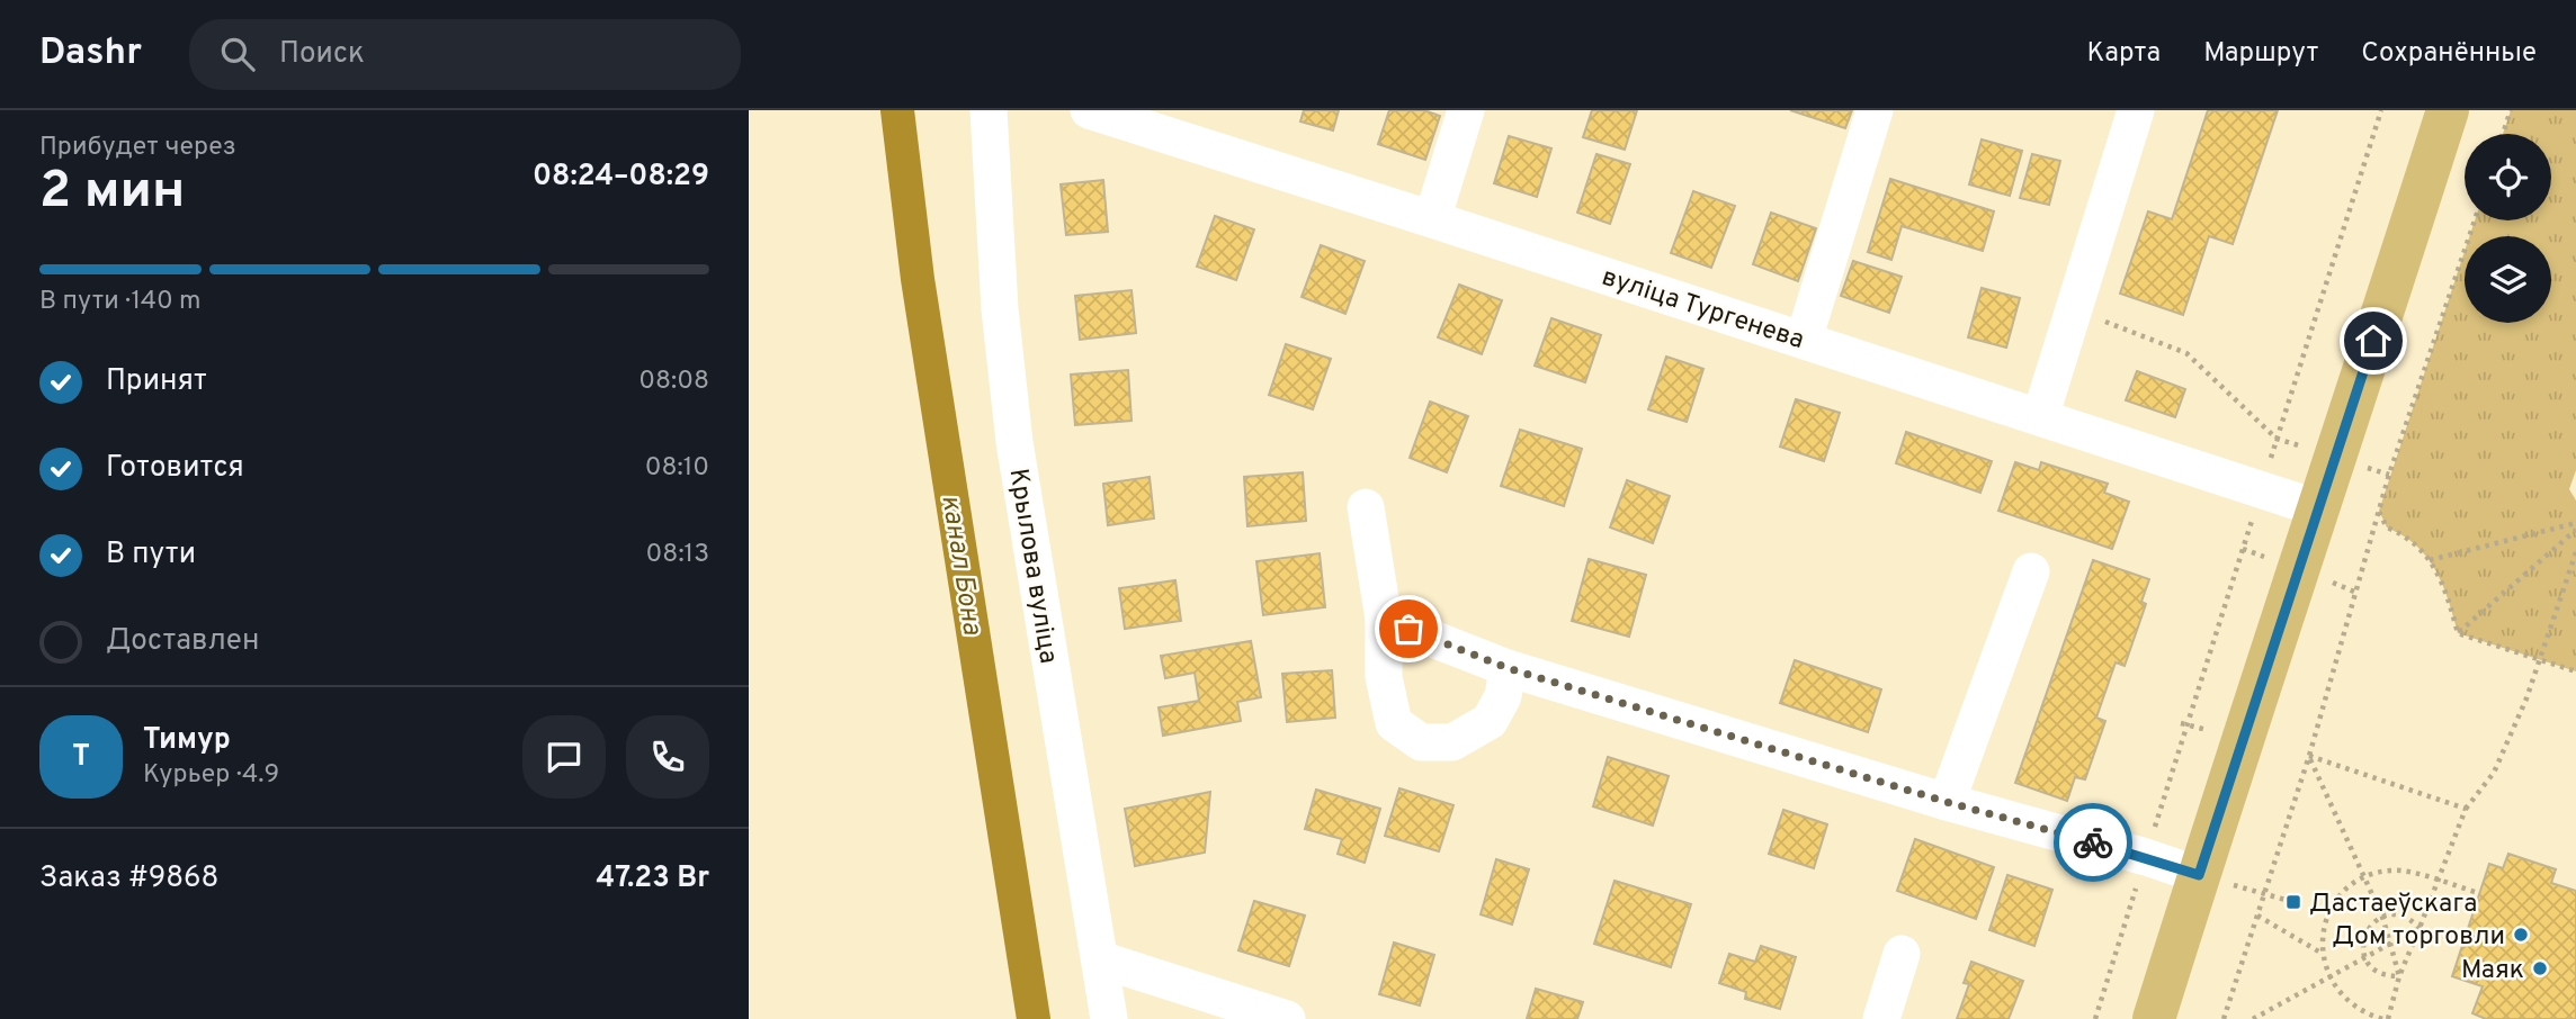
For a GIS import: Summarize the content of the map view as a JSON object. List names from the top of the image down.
{
  "streets": {
    "street": ["вуліца Тургенева", "Крылова вуліца"]
  },
  "water": ["канал Бона"],
  "places": {
    "transit": ["Дастаеўскага"],
    "other": ["Дом торговли", "Маяк"]
  },
  "page": {
    "header": "Dashr",
    "search": "Поиск",
    "nav": ["Карта", "Маршрут", "Сохранённые"],
    "heading": ["2 мин", "Прибудет через", "08:24–08:29"],
    "panel": [
      "Тимур",
      "Курьер · 4.9",
      "Заказ #9868",
      "47.23 Br"
    ],
    "bar": "В пути · 140 m",
    "list": [
      ["Принят", "08:08"],
      ["Готовится", "08:10"],
      ["В пути", "08:13"],
      "Доставлен"
    ],
    "round": "Т"
  }
}
